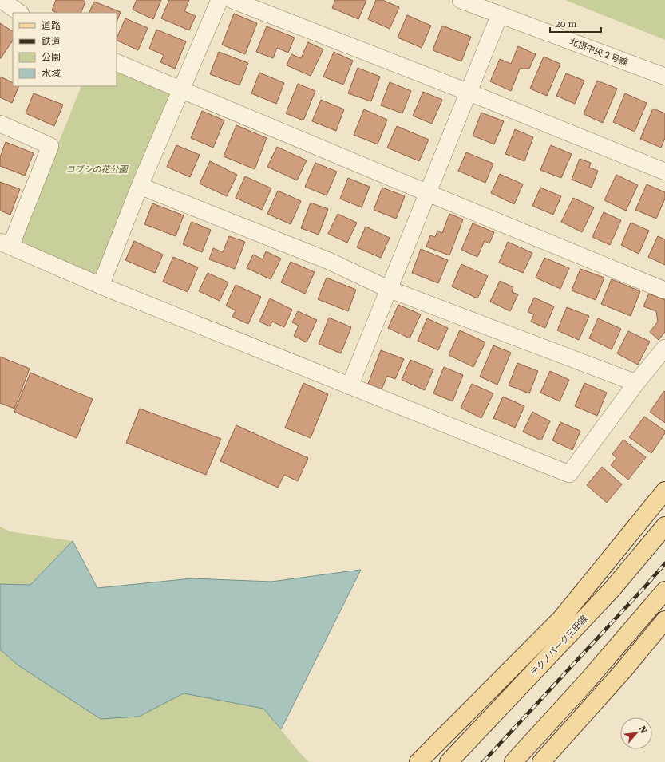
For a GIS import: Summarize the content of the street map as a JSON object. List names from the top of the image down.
{
  "streets": {
    "main road": ["テクノパーク三田線"],
    "street": ["北摂中央２号線"]
  },
  "parks": ["コブシの花公園"],
  "legend": [
    "道路",
    "鉄道",
    "公園",
    "水域"
  ],
  "scale_bar": "20 m",
  "north": "top right"
}
